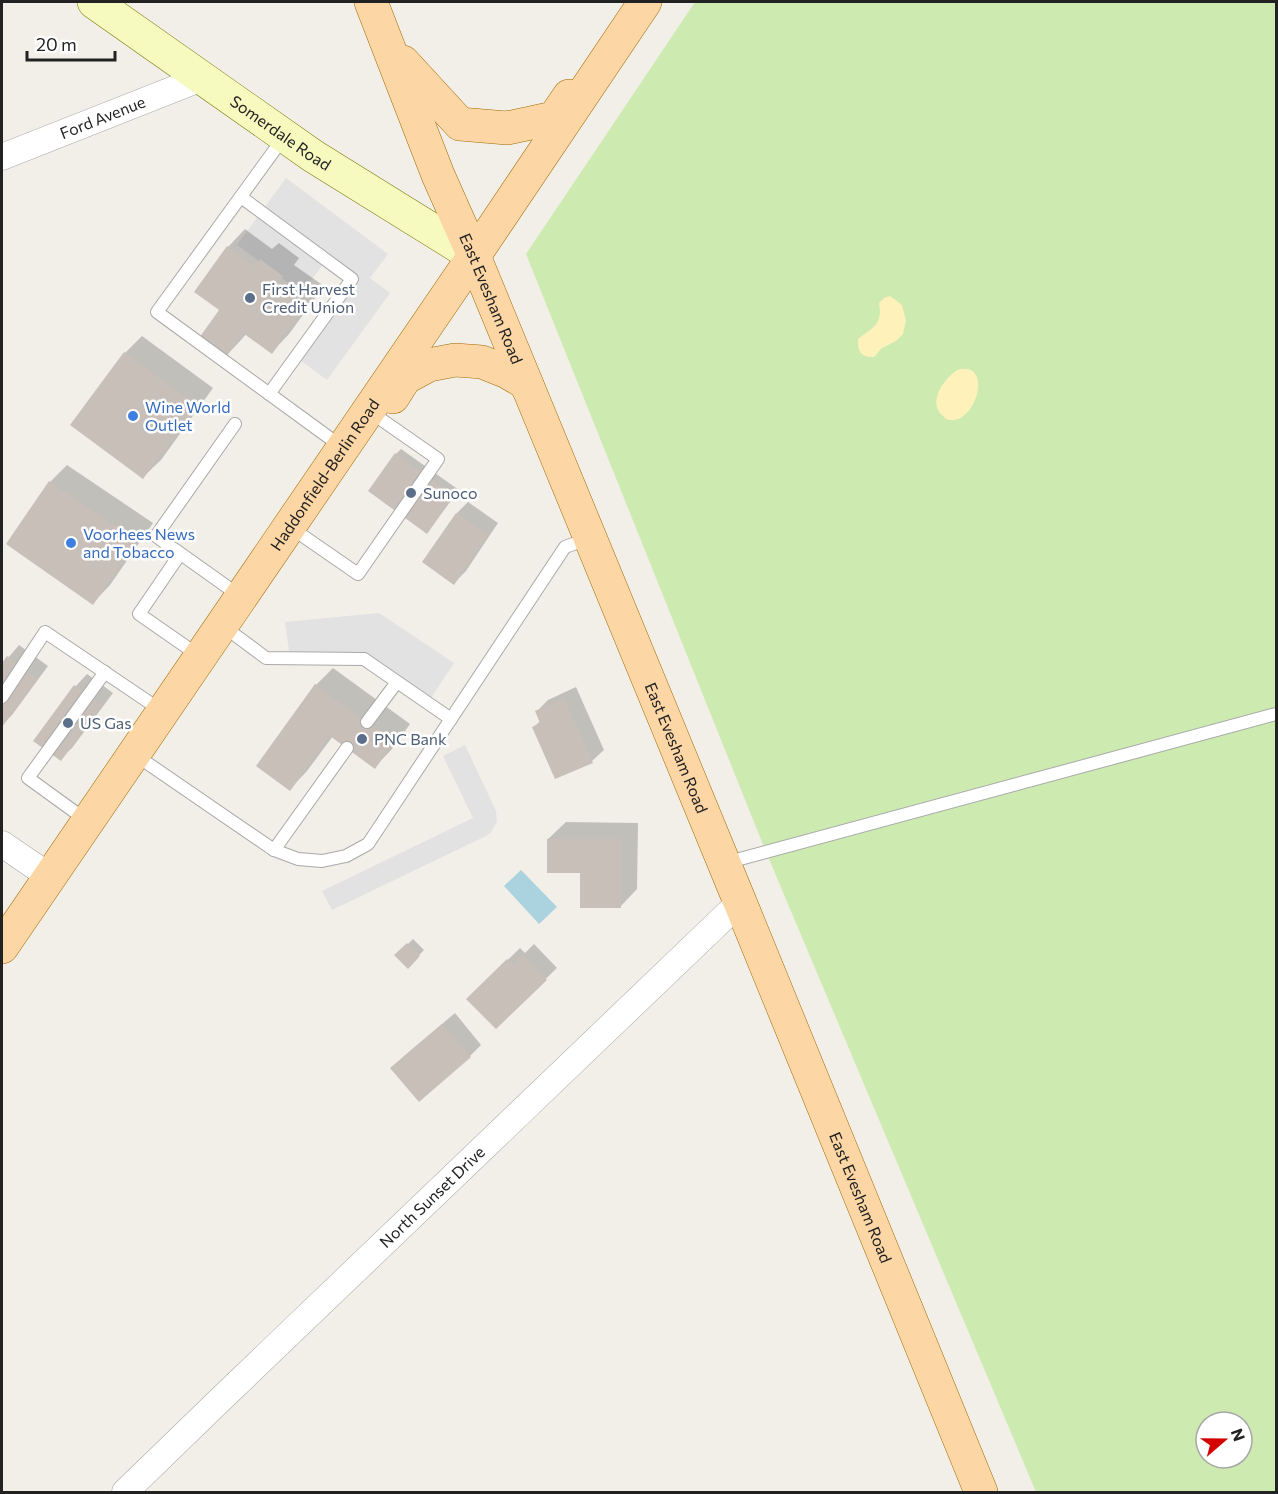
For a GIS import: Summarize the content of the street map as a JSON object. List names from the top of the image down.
{
  "streets": {
    "main road": ["Somerdale Road", "East Evesham Road", "Haddonfield-Berlin Road"],
    "street": ["Ford Avenue", "North Sunset Drive"]
  },
  "crossings": [
    ["Ford Avenue", "Somerdale Road"],
    ["Somerdale Road", "East Evesham Road"],
    ["Somerdale Road", "Haddonfield-Berlin Road"],
    ["East Evesham Road", "Haddonfield-Berlin Road"],
    ["East Evesham Road", "North Sunset Drive"]
  ],
  "places": [
    "First Harvest Credit Union",
    "Wine World Outlet",
    "Sunoco",
    "Voorhees News and Tobacco",
    "US Gas",
    "PNC Bank"
  ],
  "scale_bar": "20 m",
  "north": "right"
}
